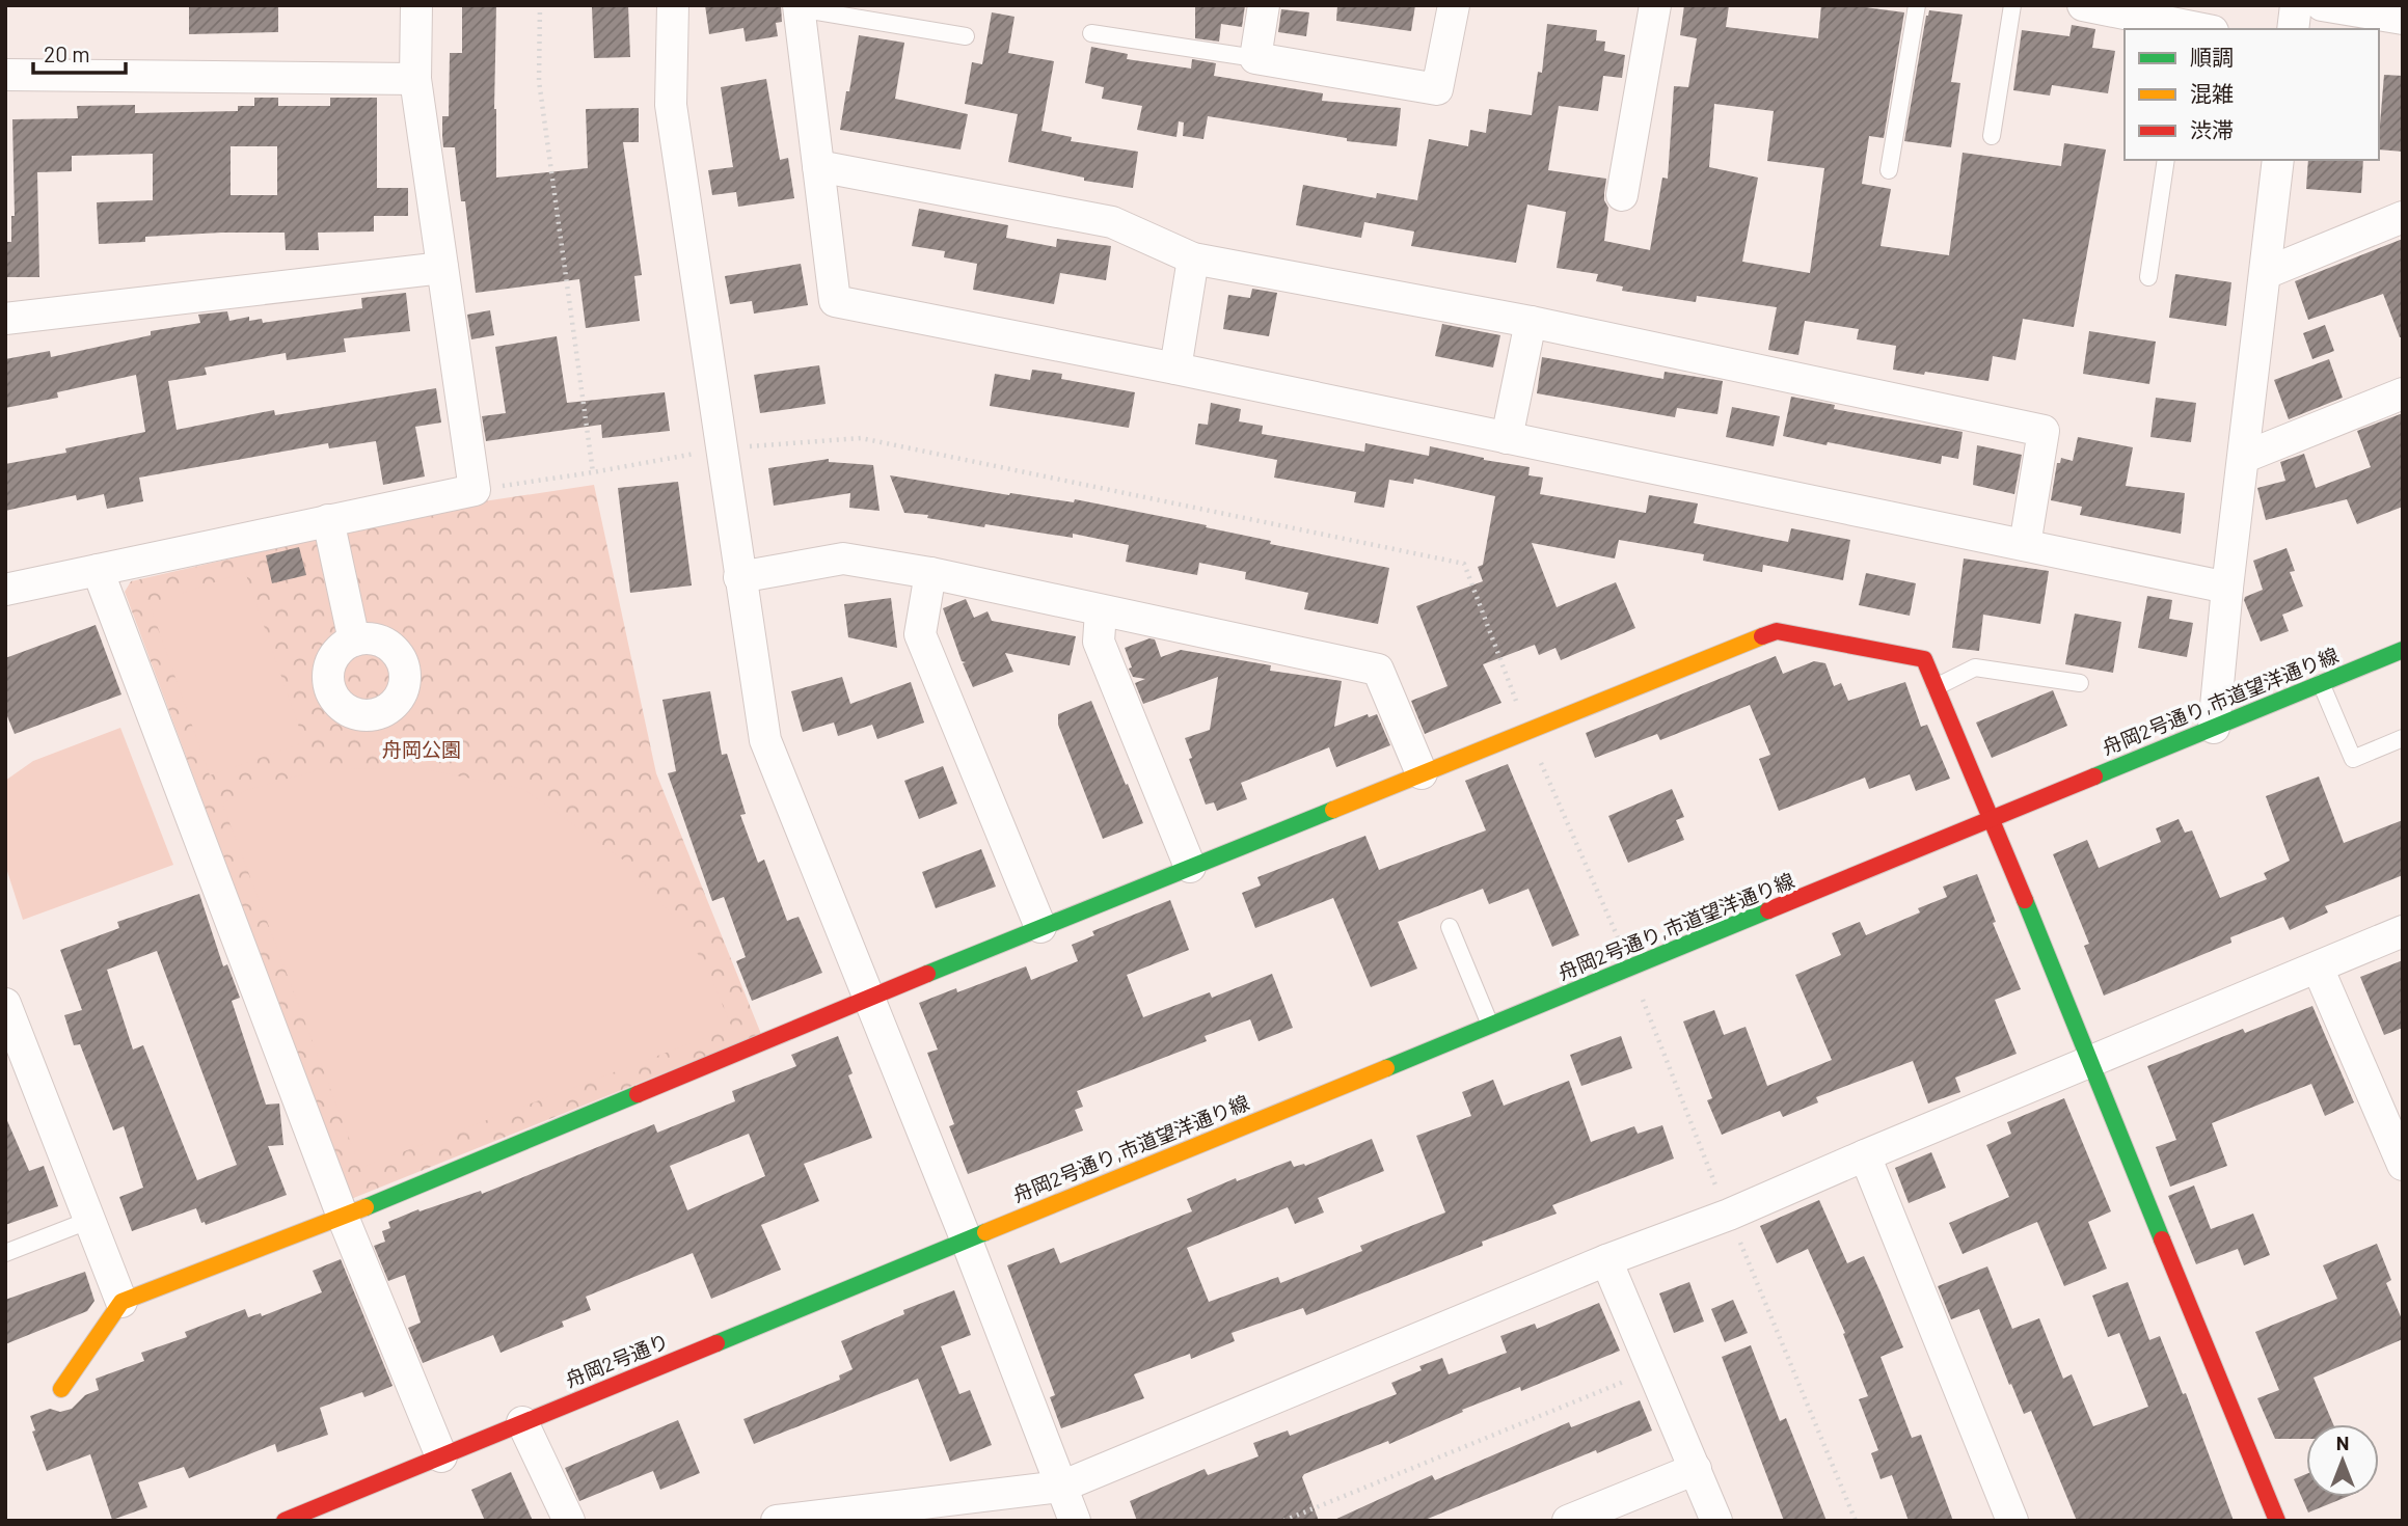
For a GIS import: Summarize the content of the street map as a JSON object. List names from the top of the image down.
{
  "streets": {
    "street": ["舟岡2号通り,市道望洋通り線", "舟岡2号通り"]
  },
  "crossings": [
    ["舟岡2号通り,市道望洋通り線", "舟岡2号通り"]
  ],
  "parks": ["舟岡公園"],
  "legend": ["順調", "混雑", "渋滞"],
  "scale_bar": "20 m",
  "north": "top"
}
